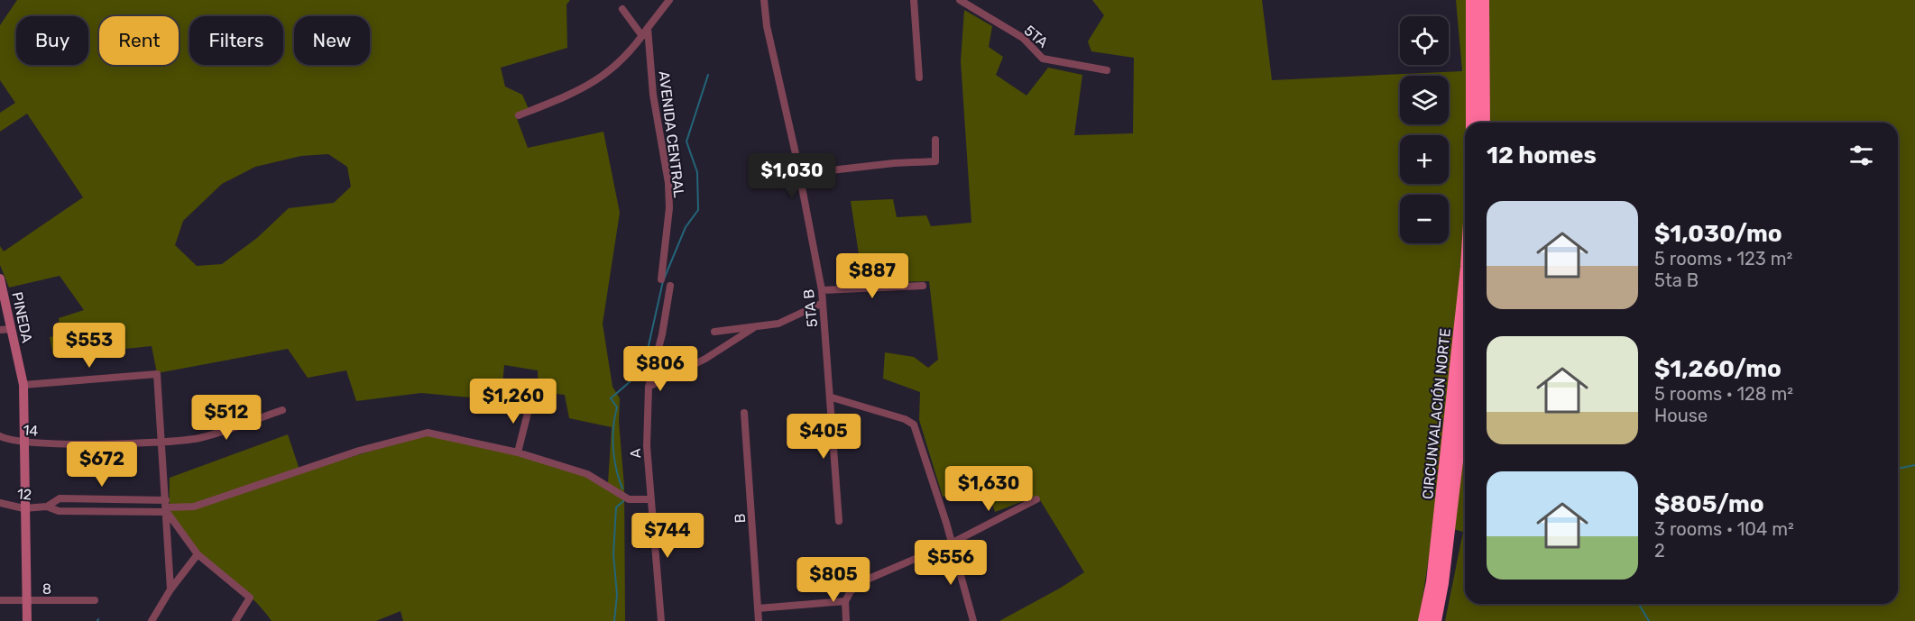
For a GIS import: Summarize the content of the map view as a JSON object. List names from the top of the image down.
{
  "streets": {
    "highway": ["CIRCUNVALACIÓN NORTE"],
    "street": [
      "5TA",
      "AVENIDA CENTRAL",
      "5TA B",
      "PINEDA",
      "14",
      "A",
      "12",
      "B",
      "8"
    ]
  },
  "crossings": [
    ["PINEDA", "14"],
    ["PINEDA", "12"],
    ["PINEDA", "8"]
  ],
  "page": {
    "map_buttons": ["+", "−"],
    "chip": [
      "Buy",
      "Rent",
      "Filters",
      "New"
    ],
    "heading": "12 homes",
    "price": [
      "$1,030",
      "$887",
      "$553",
      "$806",
      "$1,260",
      "$512",
      "$405",
      "$672",
      "$1,630",
      "$744",
      "$556",
      "$805"
    ],
    "list": [
      {
        "name": "$1,030/mo",
        "note": "5 rooms · 123 m² · 5ta B"
      },
      {
        "name": "$1,260/mo",
        "note": "5 rooms · 128 m² · House"
      },
      {
        "name": "$805/mo",
        "note": "3 rooms · 104 m² · 2"
      }
    ]
  }
}
